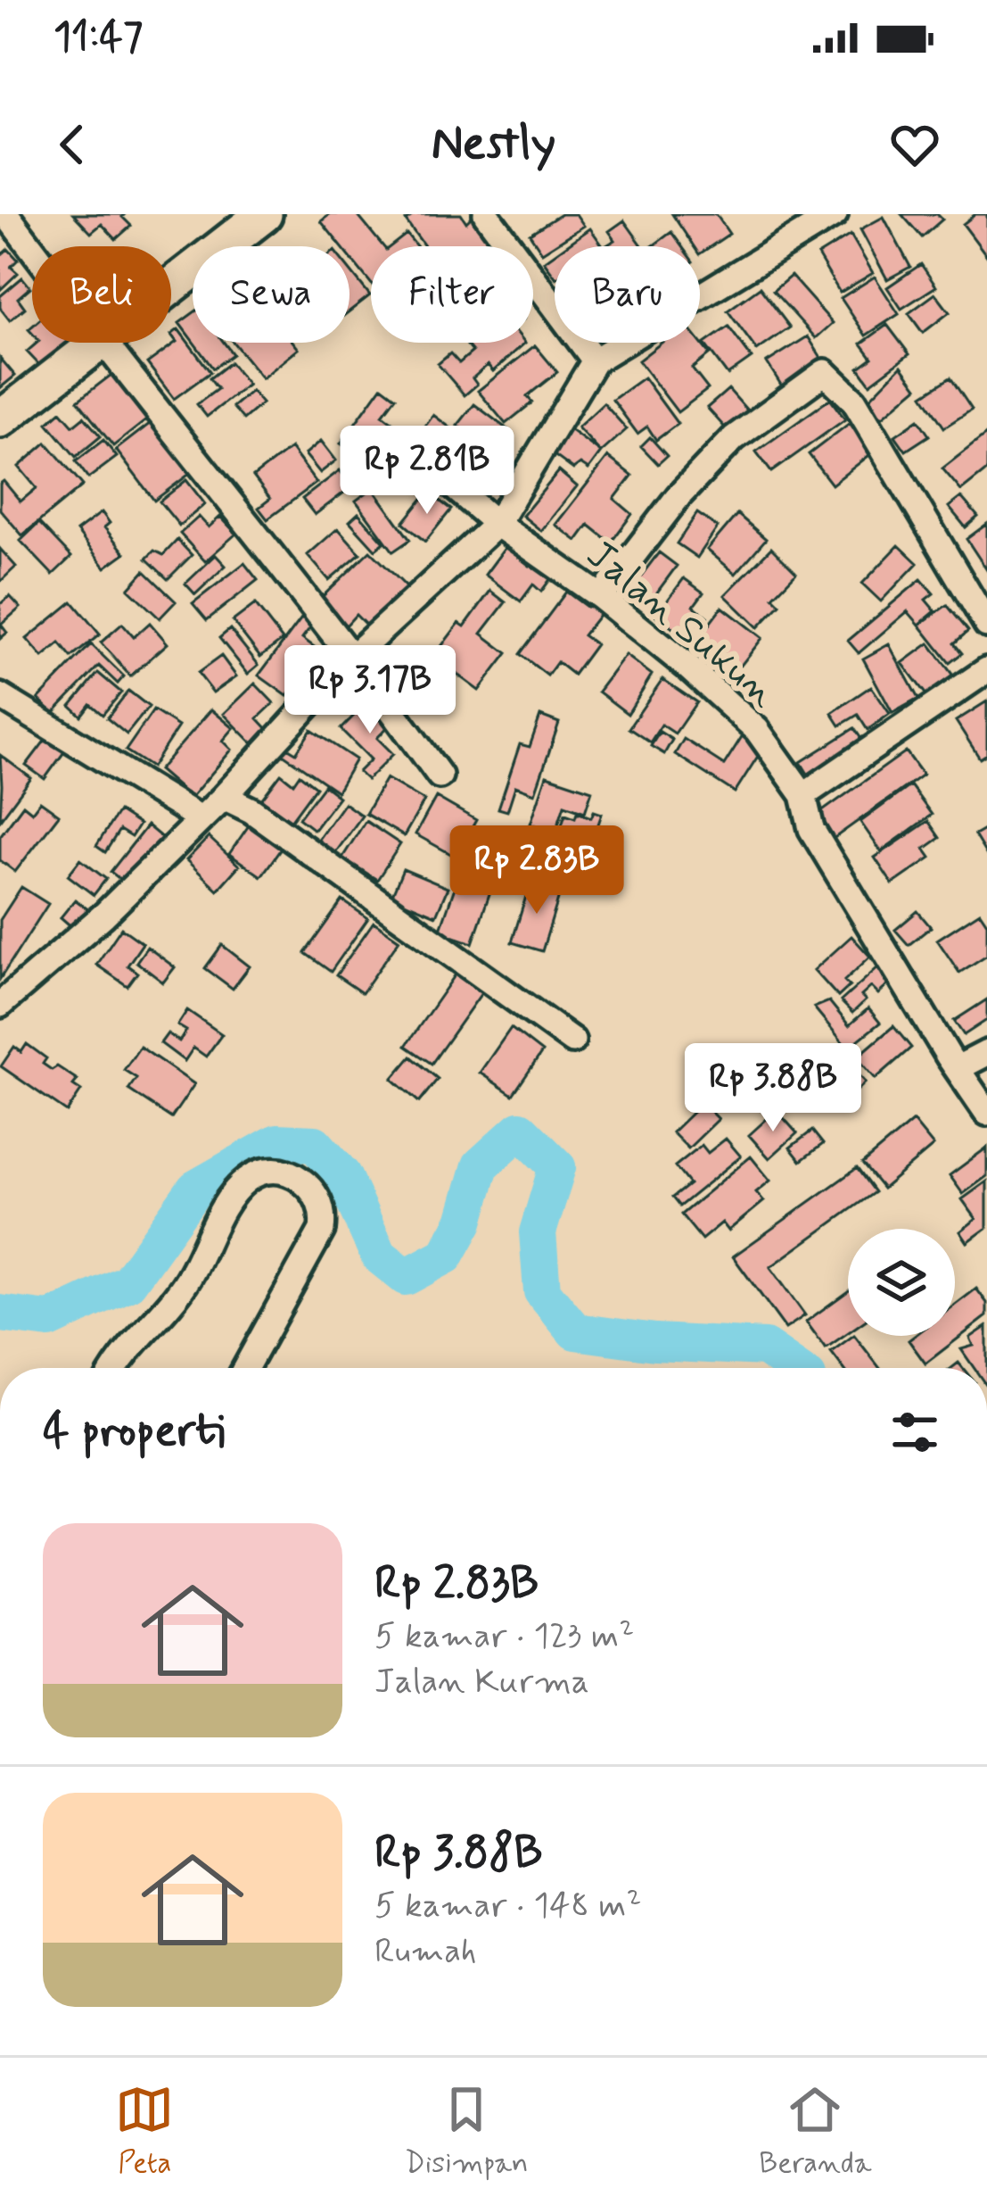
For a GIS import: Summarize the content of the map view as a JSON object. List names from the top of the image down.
{
  "streets": {
    "street": ["Jalan Sukun"]
  },
  "page": {
    "status": "11:47",
    "header": "Nestly",
    "chip": [
      "Beli",
      "Sewa",
      "Filter",
      "Baru"
    ],
    "price": [
      "Rp 2.81B",
      "Rp 3.17B",
      "Rp 2.83B",
      "Rp 3.88B"
    ],
    "heading": "4 properti",
    "list": [
      {
        "name": "Rp 2.83B",
        "note": "5 kamar · 123 m² · Jalan Kurma"
      },
      {
        "name": "Rp 3.88B",
        "note": "5 kamar · 148 m² · Rumah"
      }
    ],
    "tabs": ["Peta", "Disimpan", "Beranda"]
  }
}
